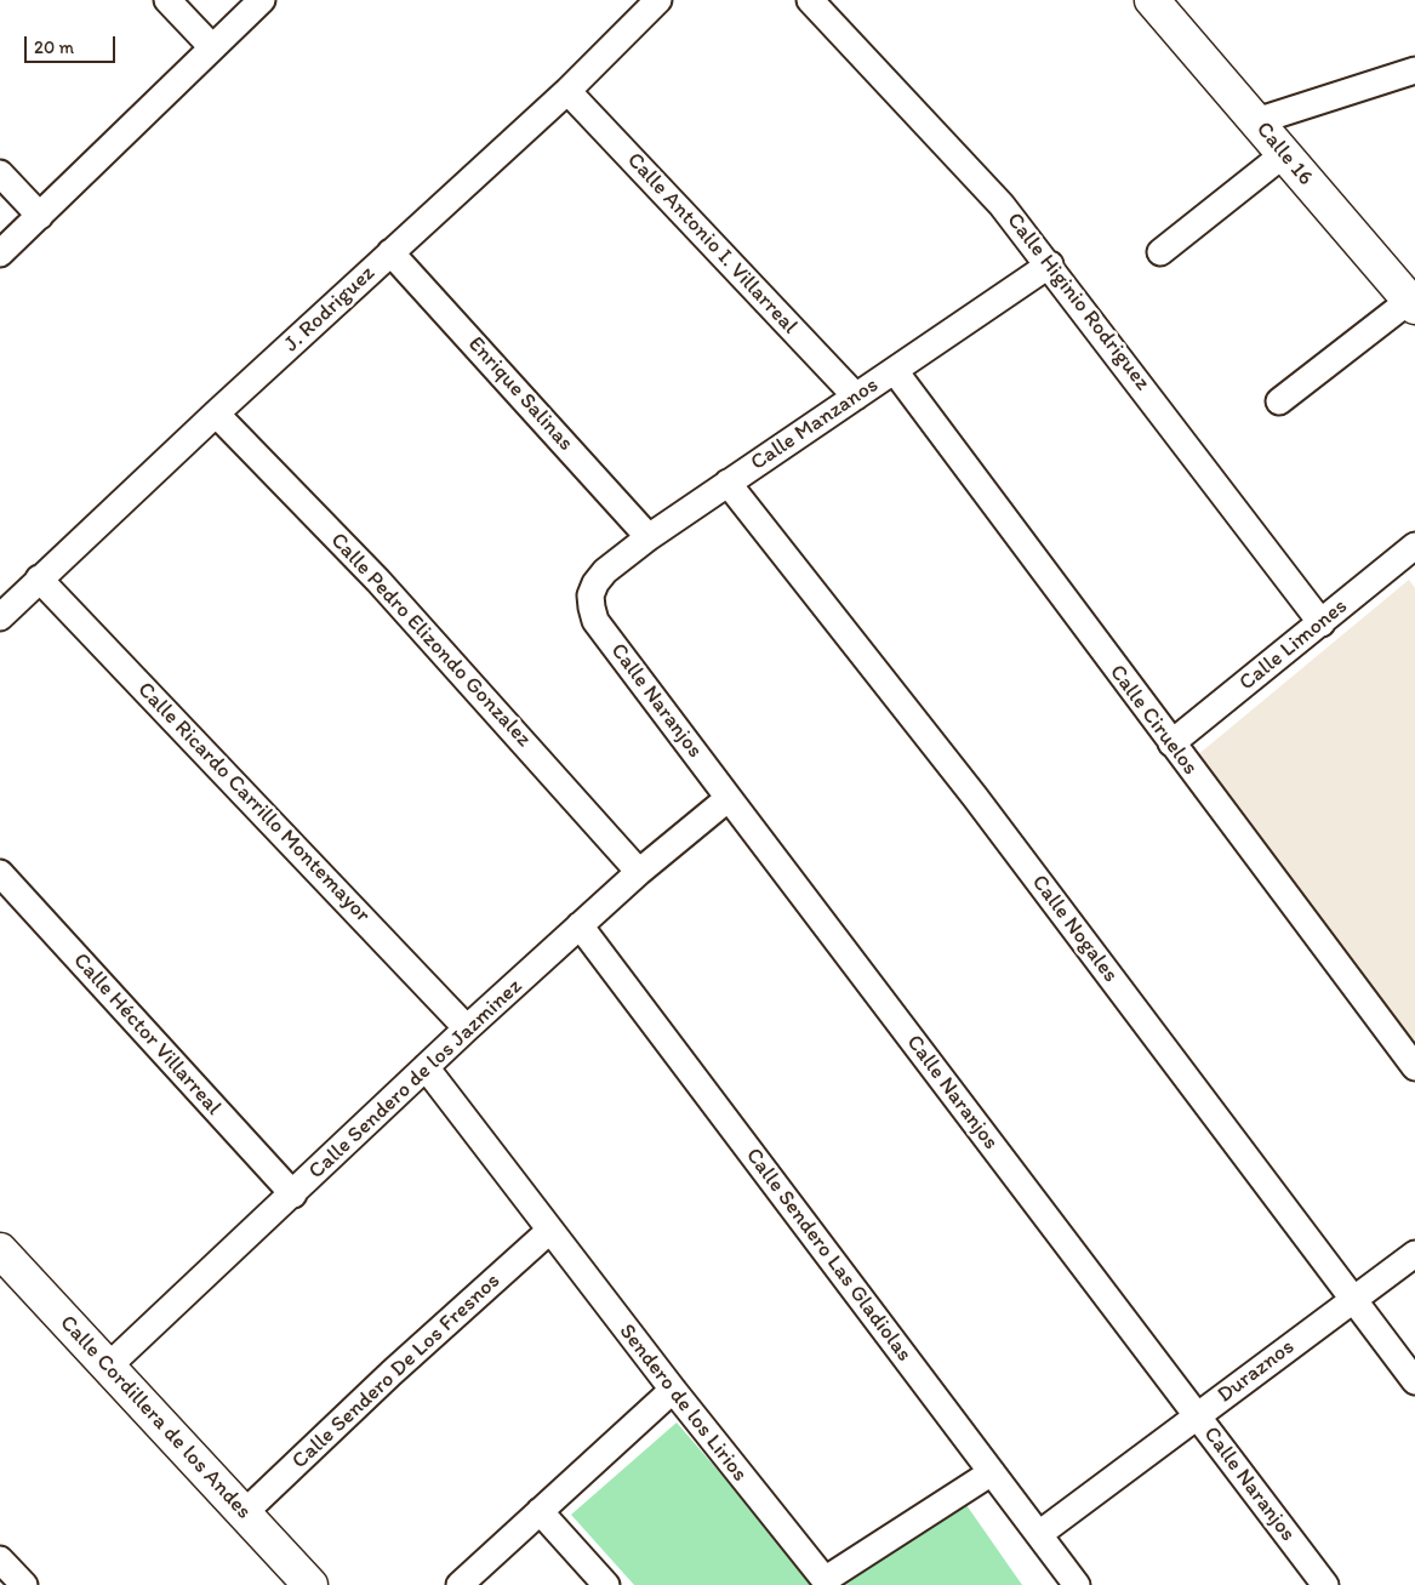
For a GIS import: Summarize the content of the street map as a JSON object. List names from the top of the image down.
{
  "streets": {
    "street": [
      "Calle 16",
      "Calle Antonio I. Villarreal",
      "Calle Higinio Rodriguez",
      "J. Rodriguez",
      "Enrique Salinas",
      "Calle Manzanos",
      "Calle Pedro Elizondo Gonzalez",
      "Calle Limones",
      "Calle Naranjos",
      "Calle Ciruelos",
      "Calle Ricardo Carrillo Montemayor",
      "Calle Nogales",
      "Calle Héctor Villarreal",
      "Calle Sendero de los Jazminez",
      "Calle Sendero Las Gladiolas",
      "Calle Sendero De Los Fresnos",
      "Duraznos",
      "Sendero de los Lirios",
      "Calle Cordillera de los Andes"
    ]
  },
  "crossings": [
    ["Calle Antonio I. Villarreal", "J. Rodriguez"],
    ["Calle Antonio I. Villarreal", "Calle Manzanos"],
    ["Calle Higinio Rodriguez", "Calle Manzanos"],
    ["Calle Higinio Rodriguez", "Calle Limones"],
    ["J. Rodriguez", "Enrique Salinas"],
    ["J. Rodriguez", "Calle Pedro Elizondo Gonzalez"],
    ["J. Rodriguez", "Calle Ricardo Carrillo Montemayor"],
    ["Enrique Salinas", "Calle Manzanos"],
    ["Calle Manzanos", "Calle Naranjos"],
    ["Calle Manzanos", "Calle Ciruelos"],
    ["Calle Manzanos", "Calle Nogales"],
    ["Calle Pedro Elizondo Gonzalez", "Calle Sendero de los Jazminez"],
    ["Calle Limones", "Calle Ciruelos"],
    ["Calle Naranjos", "Calle Sendero de los Jazminez"],
    ["Calle Naranjos", "Duraznos"],
    ["Calle Ricardo Carrillo Montemayor", "Calle Sendero de los Jazminez"],
    ["Calle Nogales", "Duraznos"],
    ["Calle Héctor Villarreal", "Calle Sendero de los Jazminez"],
    ["Calle Sendero de los Jazminez", "Calle Sendero Las Gladiolas"],
    ["Calle Sendero de los Jazminez", "Sendero de los Lirios"],
    ["Calle Sendero de los Jazminez", "Calle Cordillera de los Andes"],
    ["Calle Sendero Las Gladiolas", "Duraznos"],
    ["Calle Sendero Las Gladiolas", "Sendero de los Lirios"],
    ["Calle Sendero De Los Fresnos", "Sendero de los Lirios"],
    ["Calle Sendero De Los Fresnos", "Calle Cordillera de los Andes"]
  ],
  "scale_bar": "20 m"
}
